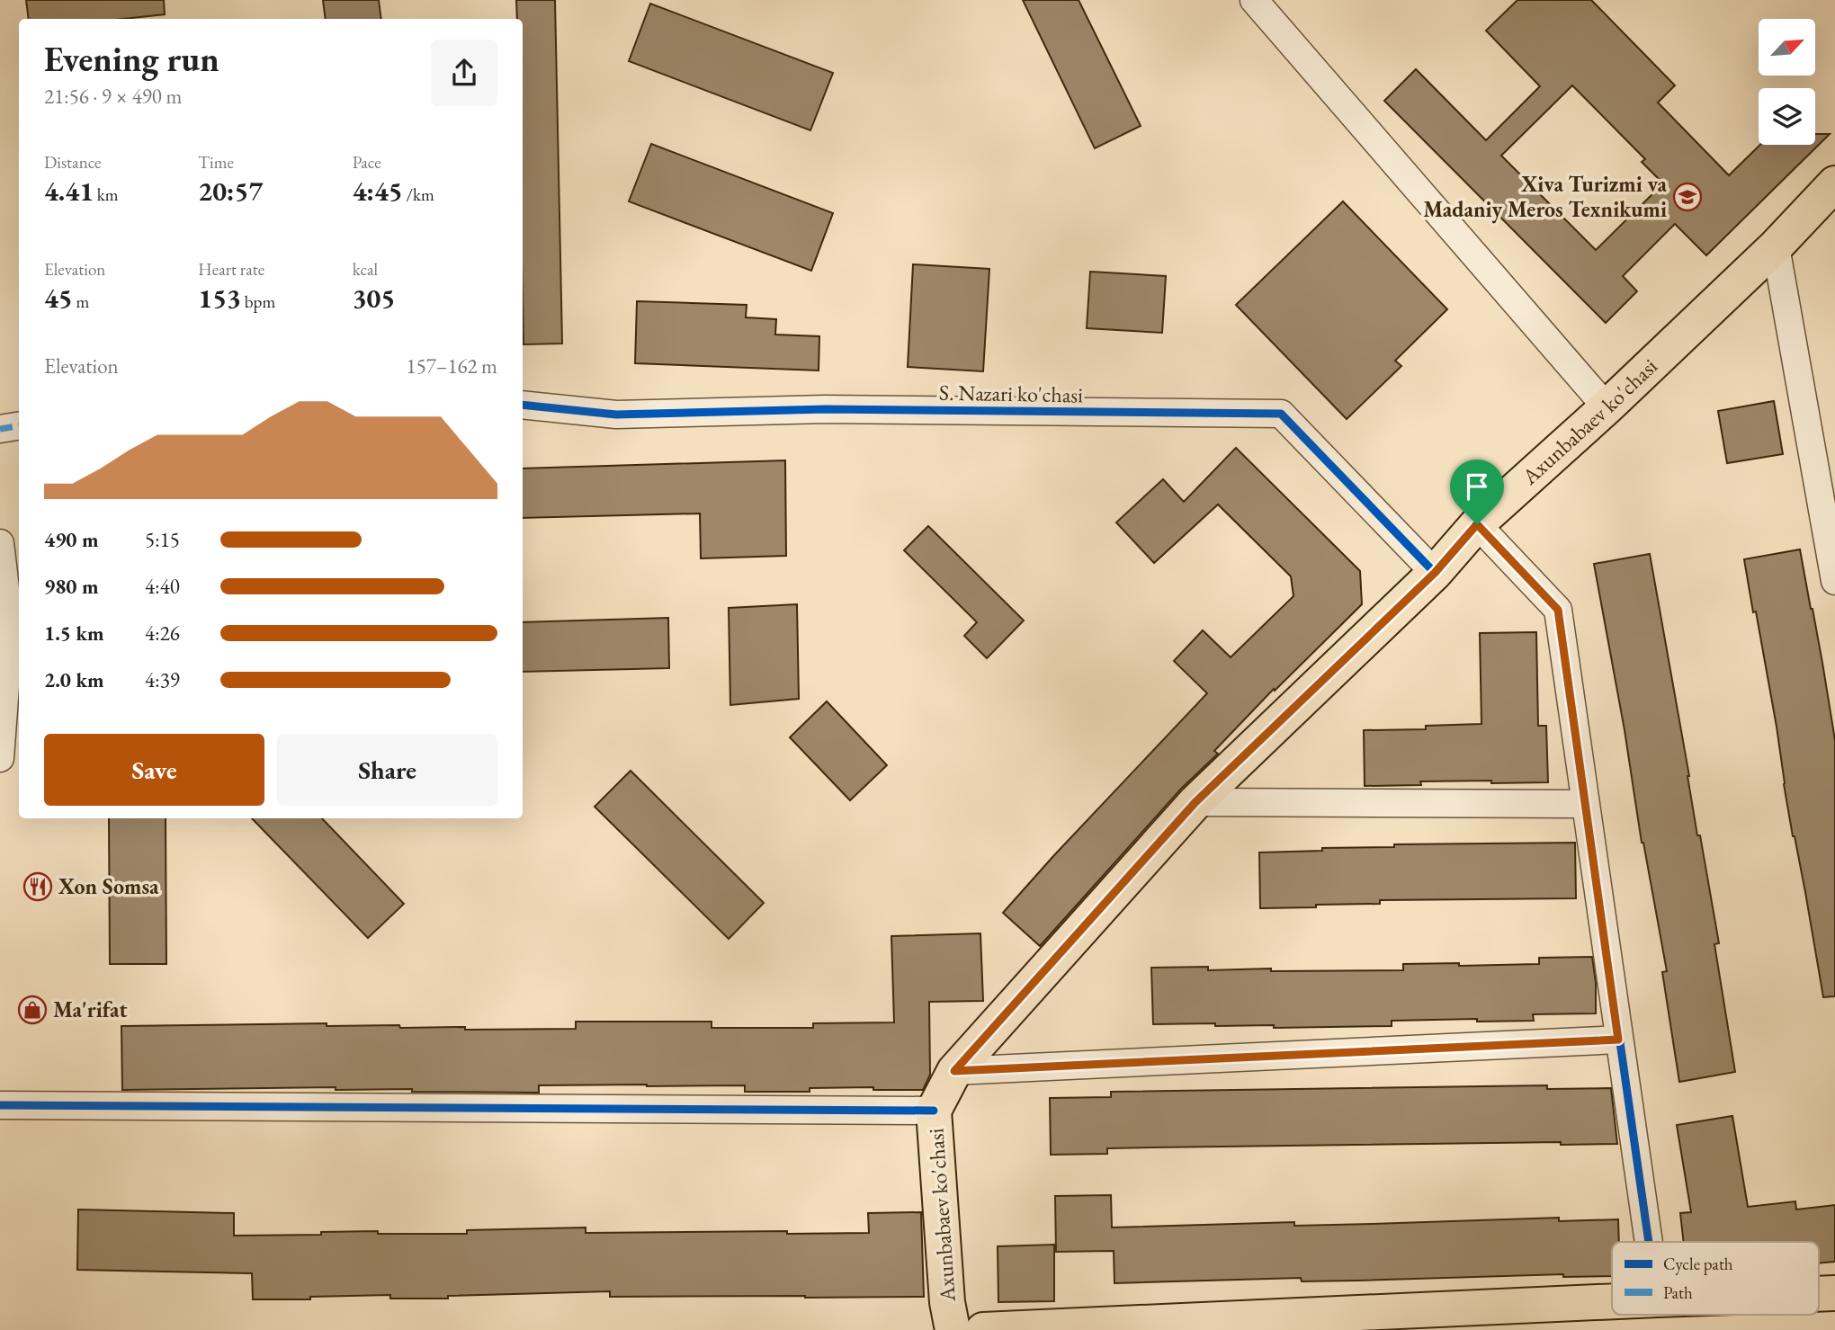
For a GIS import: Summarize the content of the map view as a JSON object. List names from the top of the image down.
{
  "streets": {
    "main road": ["Axunbabaev ko'chasi"],
    "street": ["S. Nazari ko'chasi"]
  },
  "crossings": [
    ["S. Nazari ko'chasi", "Axunbabaev ko'chasi"]
  ],
  "places": {
    "school or university": ["Xiva Turizmi va Madaniy Meros Texnikumi"],
    "restaurant": ["Xon Somsa"],
    "shop": ["Ma'rifat"]
  },
  "legend": ["Cycle path", "Path"],
  "north": "top right",
  "page": {
    "heading": ["Evening run", "21:56 · 9 × 490 m"],
    "stats": [
      ["Distance", "4.41 km"],
      ["Time", "20:57"],
      ["Pace", "4:45 /km"],
      ["Elevation", "45 m"],
      ["Heart rate", "153 bpm"],
      ["kcal", "305"]
    ],
    "chart": ["Elevation", "157–162 m"],
    "list": [
      {
        "name": "490 m",
        "note": "5:15"
      },
      {
        "name": "980 m",
        "note": "4:40"
      },
      {
        "name": "1.5 km",
        "note": "4:26"
      },
      {
        "name": "2.0 km",
        "note": "4:39"
      }
    ],
    "buttons": ["Save", "Share"]
  }
}
